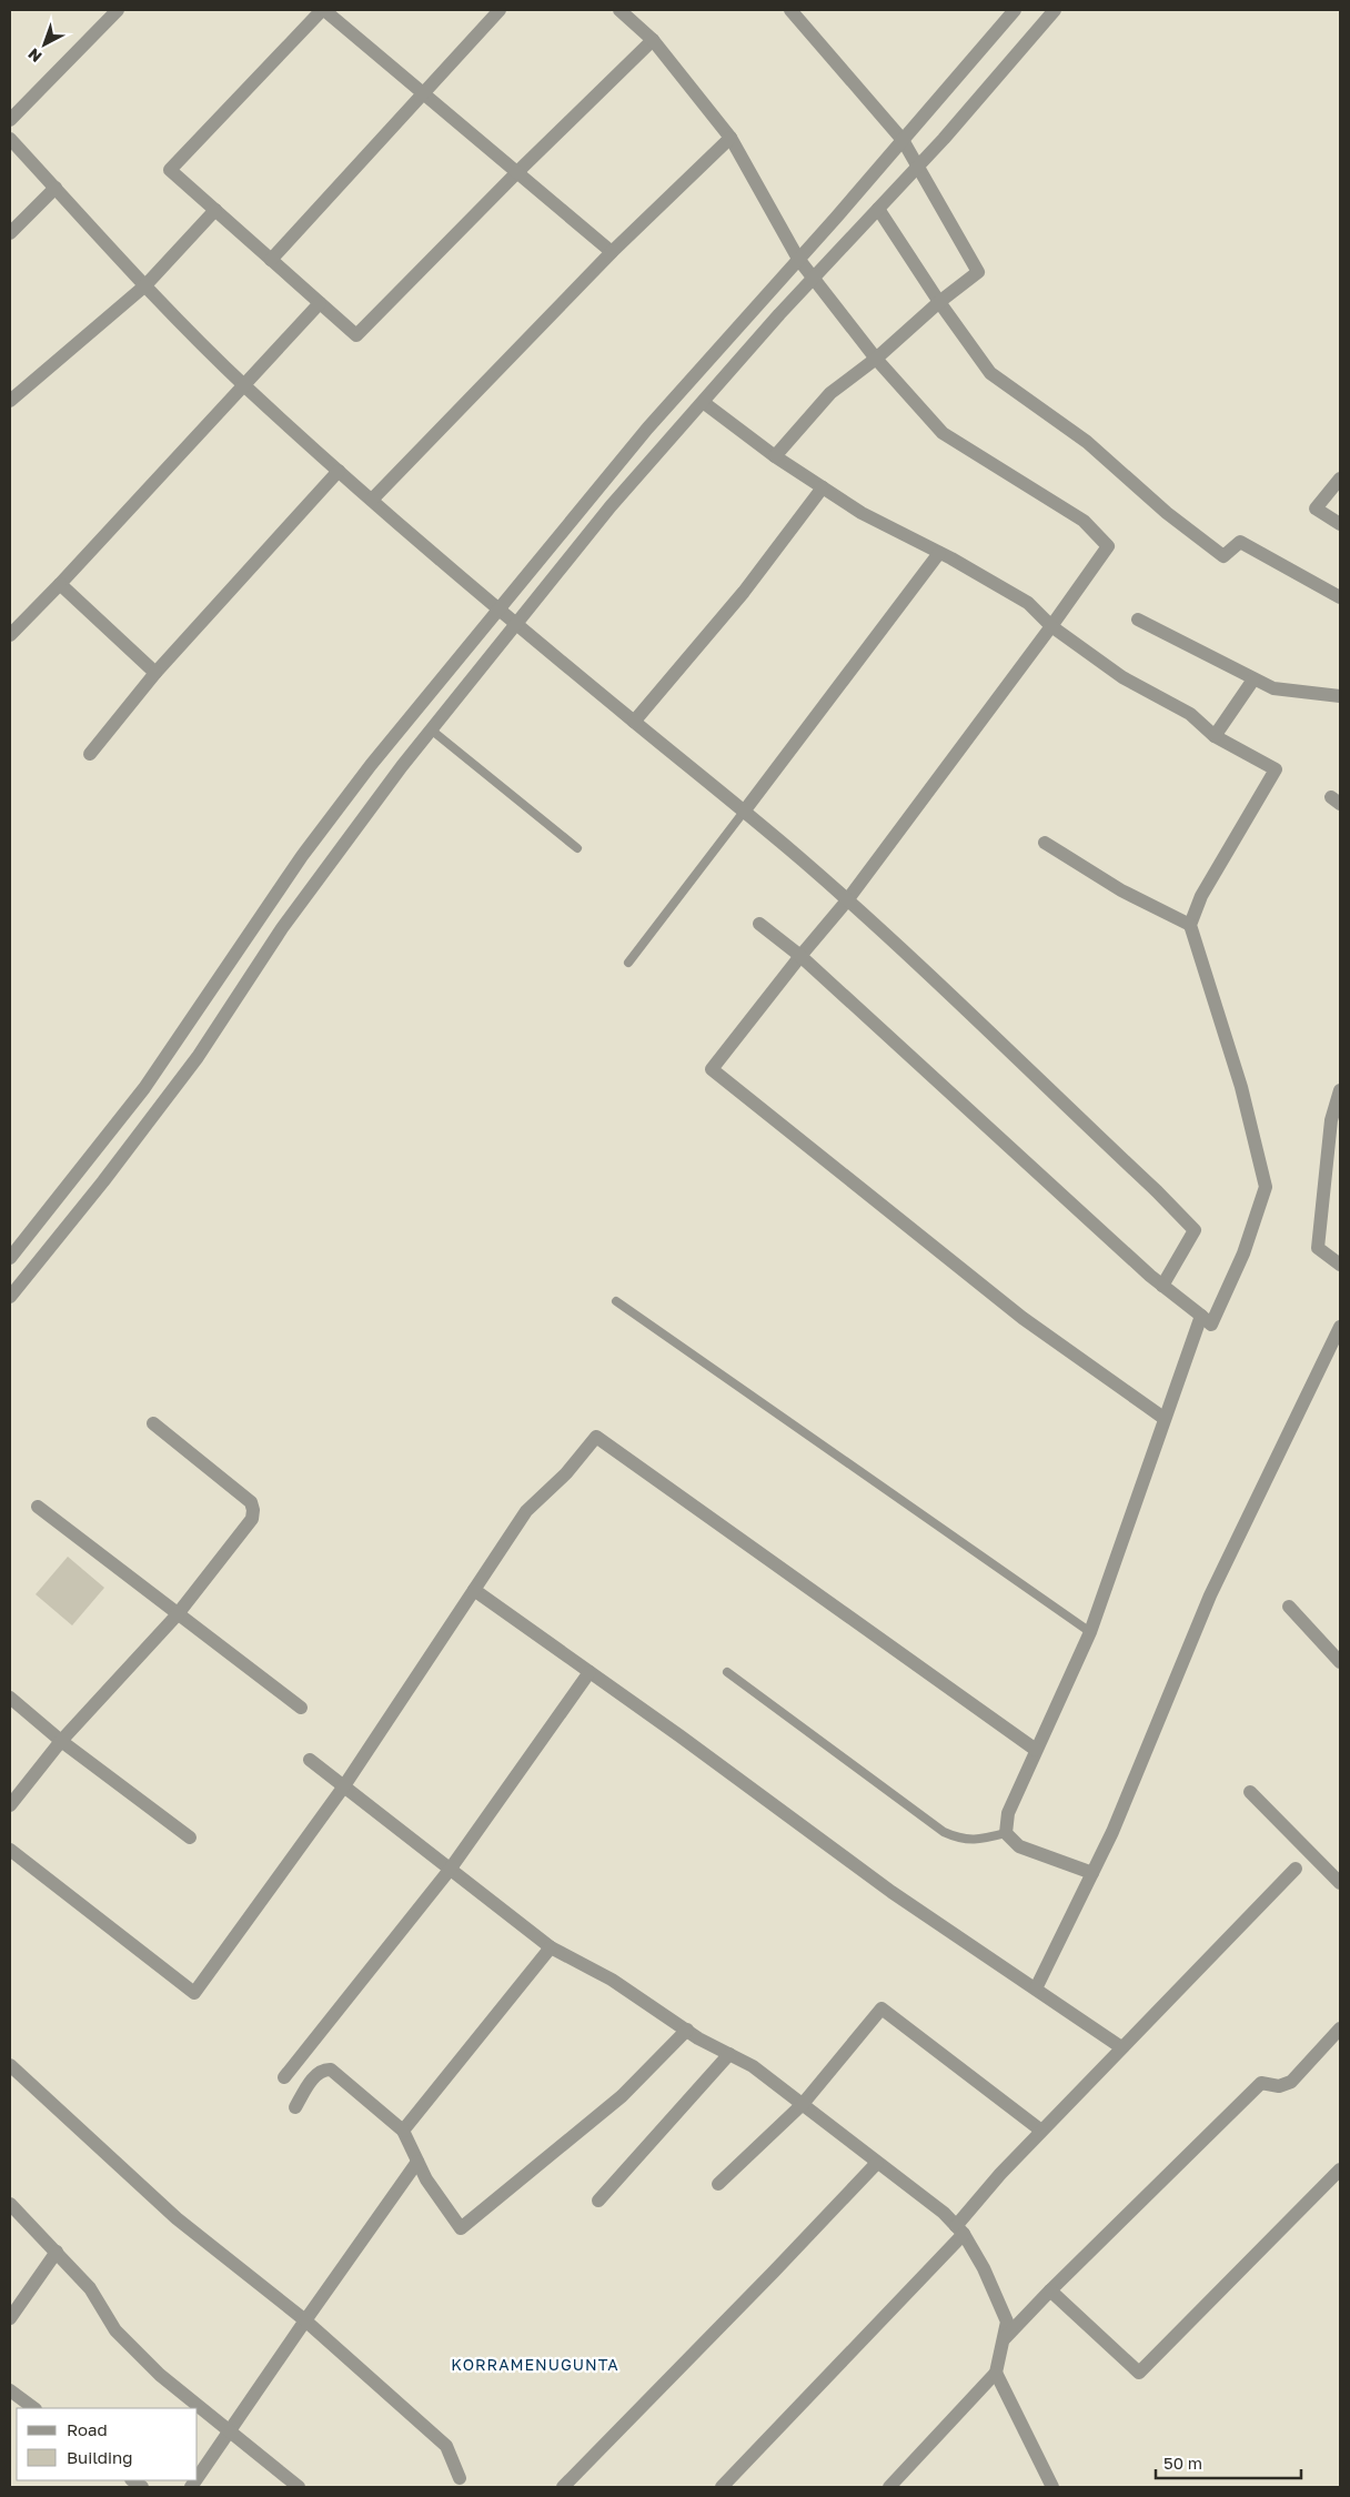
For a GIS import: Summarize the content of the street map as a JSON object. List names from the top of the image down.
{
  "districts": ["KORRAMENUGUNTA"],
  "legend": ["Road", "Building"],
  "scale_bar": "50 m",
  "north": "bottom left"
}
